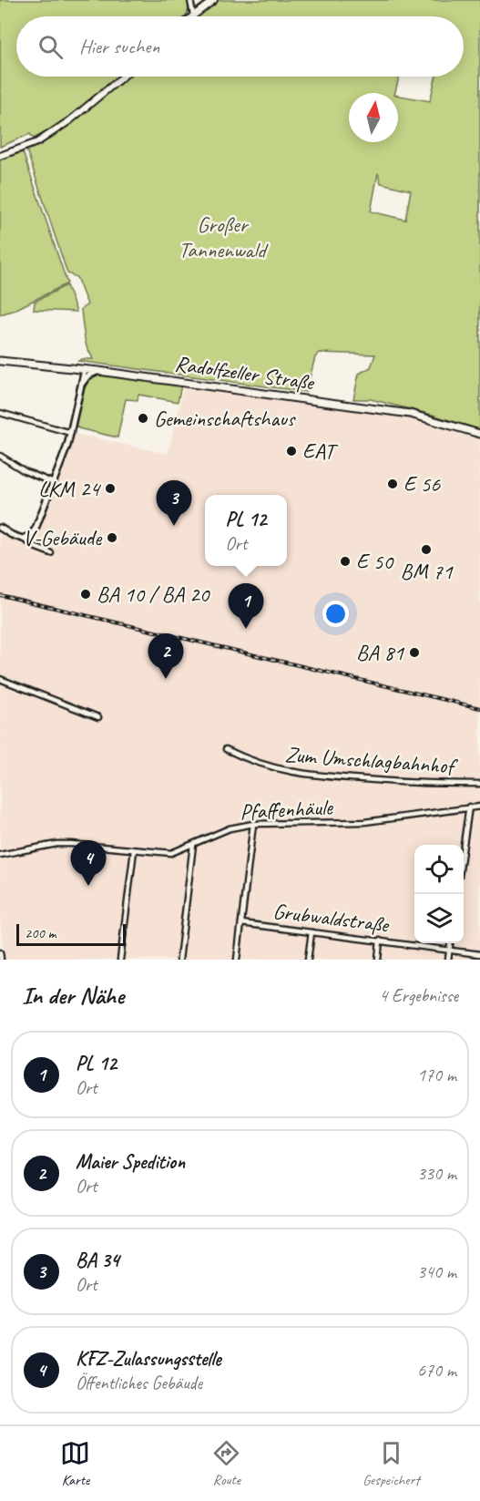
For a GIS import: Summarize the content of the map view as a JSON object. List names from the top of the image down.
{
  "streets": {
    "main road": ["Radolfzeller Straße"],
    "street": ["Zum Umschlagbahnhof", "Pfaffenhäule", "Grubwaldstraße"]
  },
  "parks": ["Großer Tannenwald"],
  "places": [
    "Gemeinschaftshaus",
    "EAT",
    "E 56",
    "LKM 24",
    "V-Gebäude",
    "BM 71",
    "E 50",
    "BA 10 / BA 20",
    "BA 81"
  ],
  "scale_bar": "200 m",
  "north": "top",
  "page": {
    "search": "Hier suchen",
    "pins": [
      "3",
      "1",
      "2",
      "4"
    ],
    "popup": ["PL 12", "Ort"],
    "scale": "200 m",
    "heading": ["In der Nähe", "4 Ergebnisse"],
    "list": [
      {
        "mark": "1",
        "name": "PL 12",
        "note": "Ort",
        "value": "170 m"
      },
      {
        "mark": "2",
        "name": "Maier Spedition",
        "note": "Ort",
        "value": "330 m"
      },
      {
        "mark": "3",
        "name": "BA 34",
        "note": "Ort",
        "value": "340 m"
      },
      {
        "mark": "4",
        "name": "KFZ-Zulassungsstelle",
        "note": "Öffentliches Gebäude",
        "value": "670 m"
      }
    ],
    "nav": ["Karte", "Route", "Gespeichert"]
  }
}
